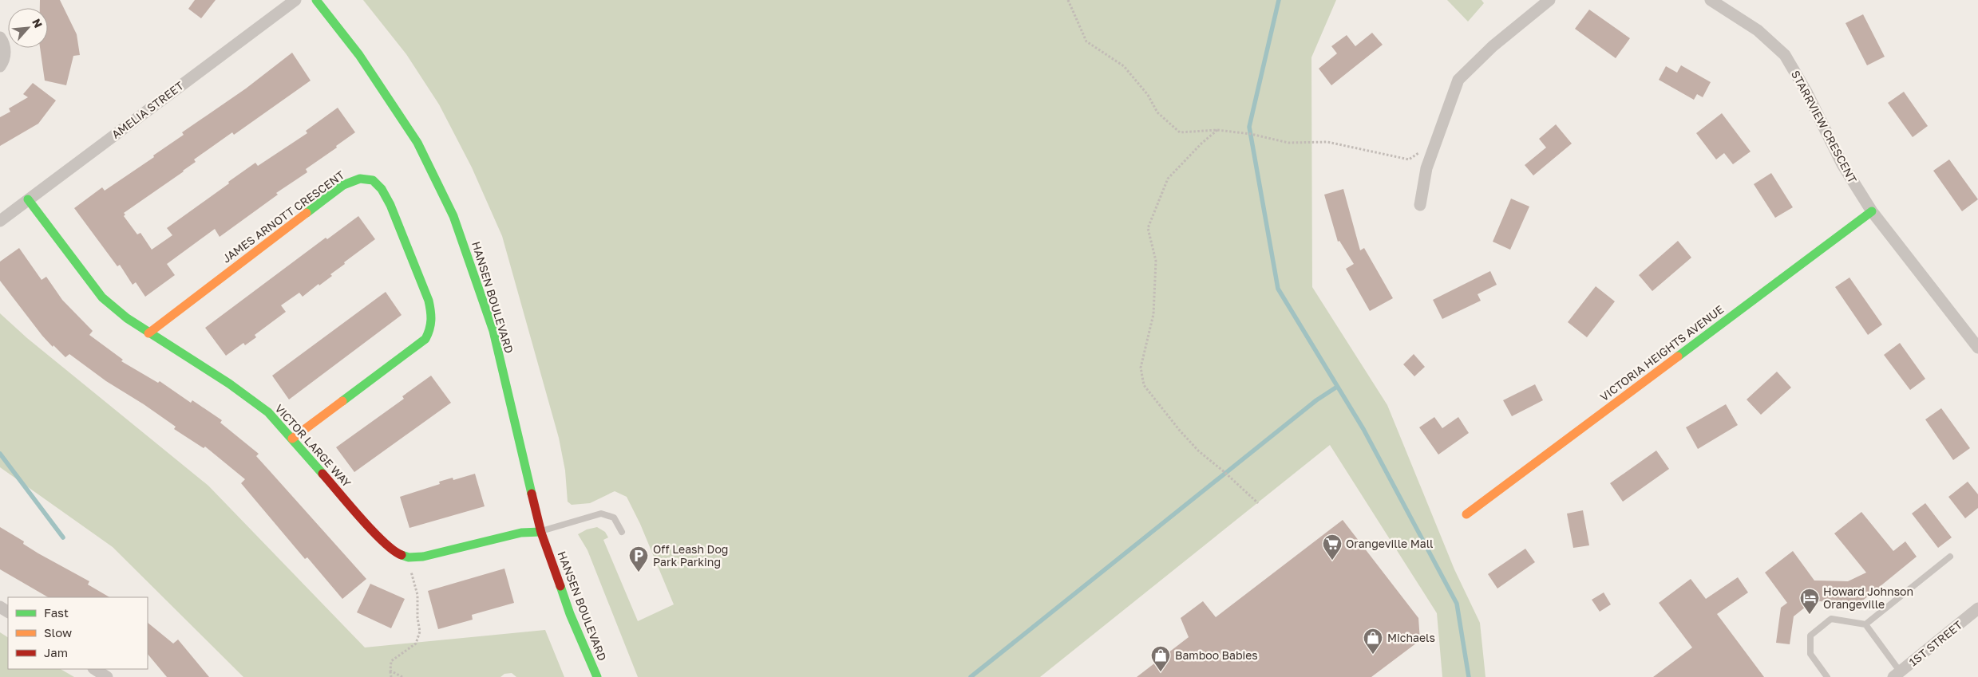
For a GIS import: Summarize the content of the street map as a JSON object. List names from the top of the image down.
{
  "streets": {
    "street": [
      "AMELIA STREET",
      "STARRVIEW CRESCENT",
      "JAMES ARNOTT CRESCENT",
      "HANSEN BOULEVARD",
      "VICTORIA HEIGHTS AVENUE",
      "VICTOR LARGE WAY",
      "1ST STREET"
    ]
  },
  "crossings": [
    ["AMELIA STREET", "VICTOR LARGE WAY"],
    ["STARRVIEW CRESCENT", "VICTORIA HEIGHTS AVENUE"],
    ["JAMES ARNOTT CRESCENT", "VICTOR LARGE WAY"]
  ],
  "places": {
    "supermarket": ["Orangeville Mall"],
    "parking": ["Off Leash Dog Park Parking"],
    "hotel": ["Howard Johnson Orangeville"],
    "shop": ["Michaels", "Bamboo Babies"]
  },
  "legend": ["Fast", "Slow", "Jam"],
  "north": "top right"
}
